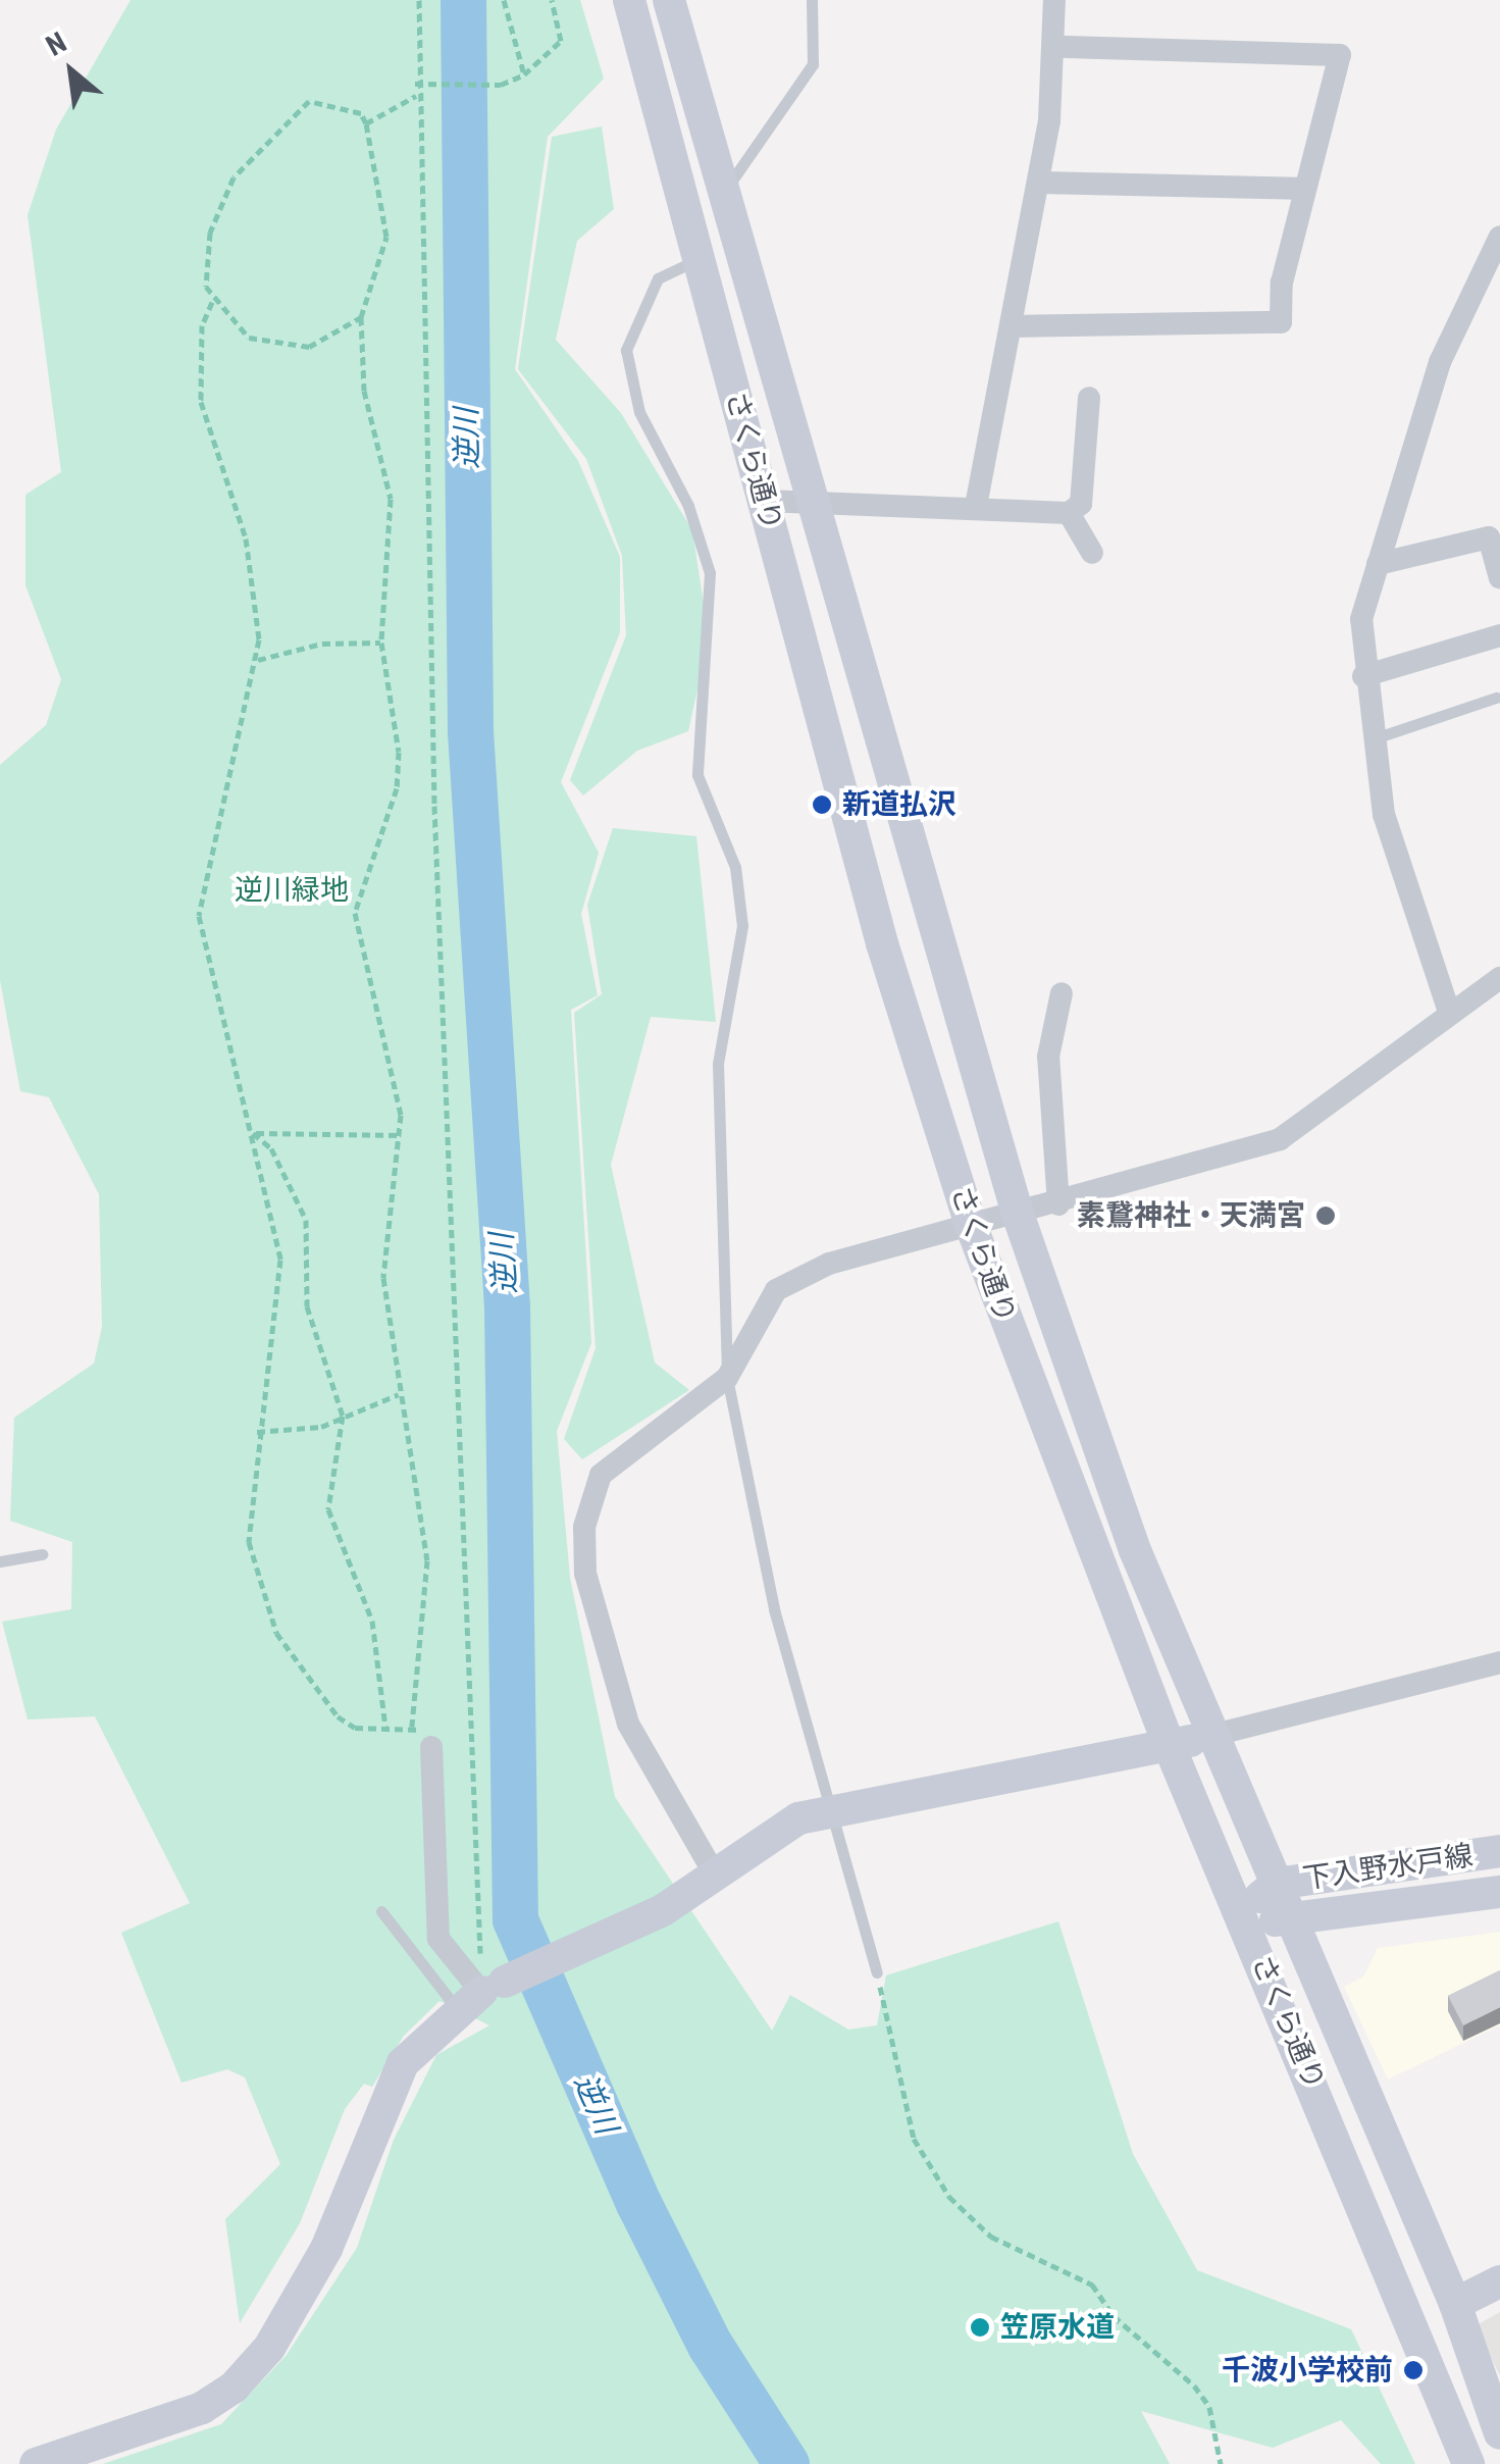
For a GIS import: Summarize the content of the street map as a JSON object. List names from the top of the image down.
{
  "streets": {
    "street": ["さくら通り", "下入野水戸線"]
  },
  "crossings": [
    ["さくら通り", "下入野水戸線"]
  ],
  "water": ["逆川"],
  "parks": ["逆川緑地"],
  "places": [
    "新道払沢",
    "素鵞神社・天満宮",
    "笠原水道",
    "千波小学校前"
  ],
  "north": "top left"
}
